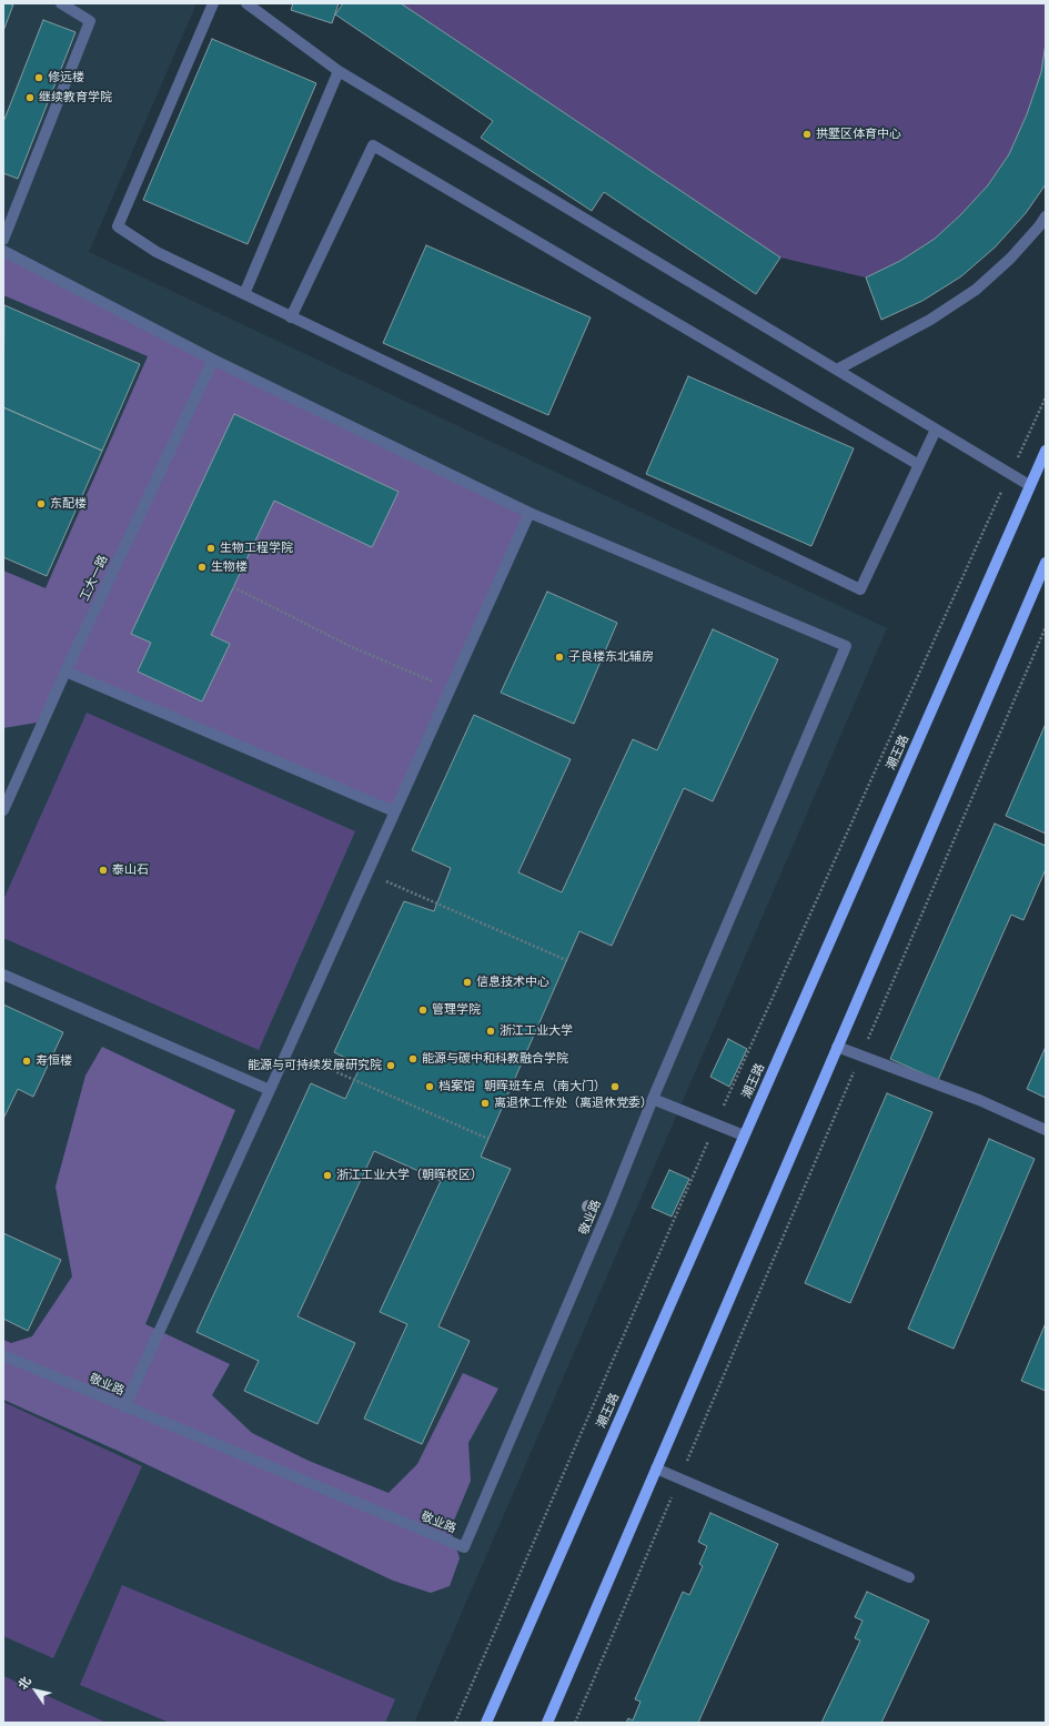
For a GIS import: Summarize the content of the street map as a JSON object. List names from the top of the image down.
{
  "streets": {
    "main road": ["潮王路"],
    "street": ["工大一路", "敬业路"]
  },
  "places": [
    "修远楼",
    "继续教育学院",
    "拱墅区体育中心",
    "东配楼",
    "生物工程学院",
    "生物楼",
    "子良楼东北辅房",
    "泰山石",
    "信息技术中心",
    "管理学院",
    "浙江工业大学",
    "能源与碳中和科教融合学院",
    "寿恒楼",
    "能源与可持续发展研究院",
    "档案馆",
    "朝晖班车点（南大门）",
    "离退休工作处（离退休党委）",
    "浙江工业大学（朝晖校区）"
  ],
  "north": "top left"
}
